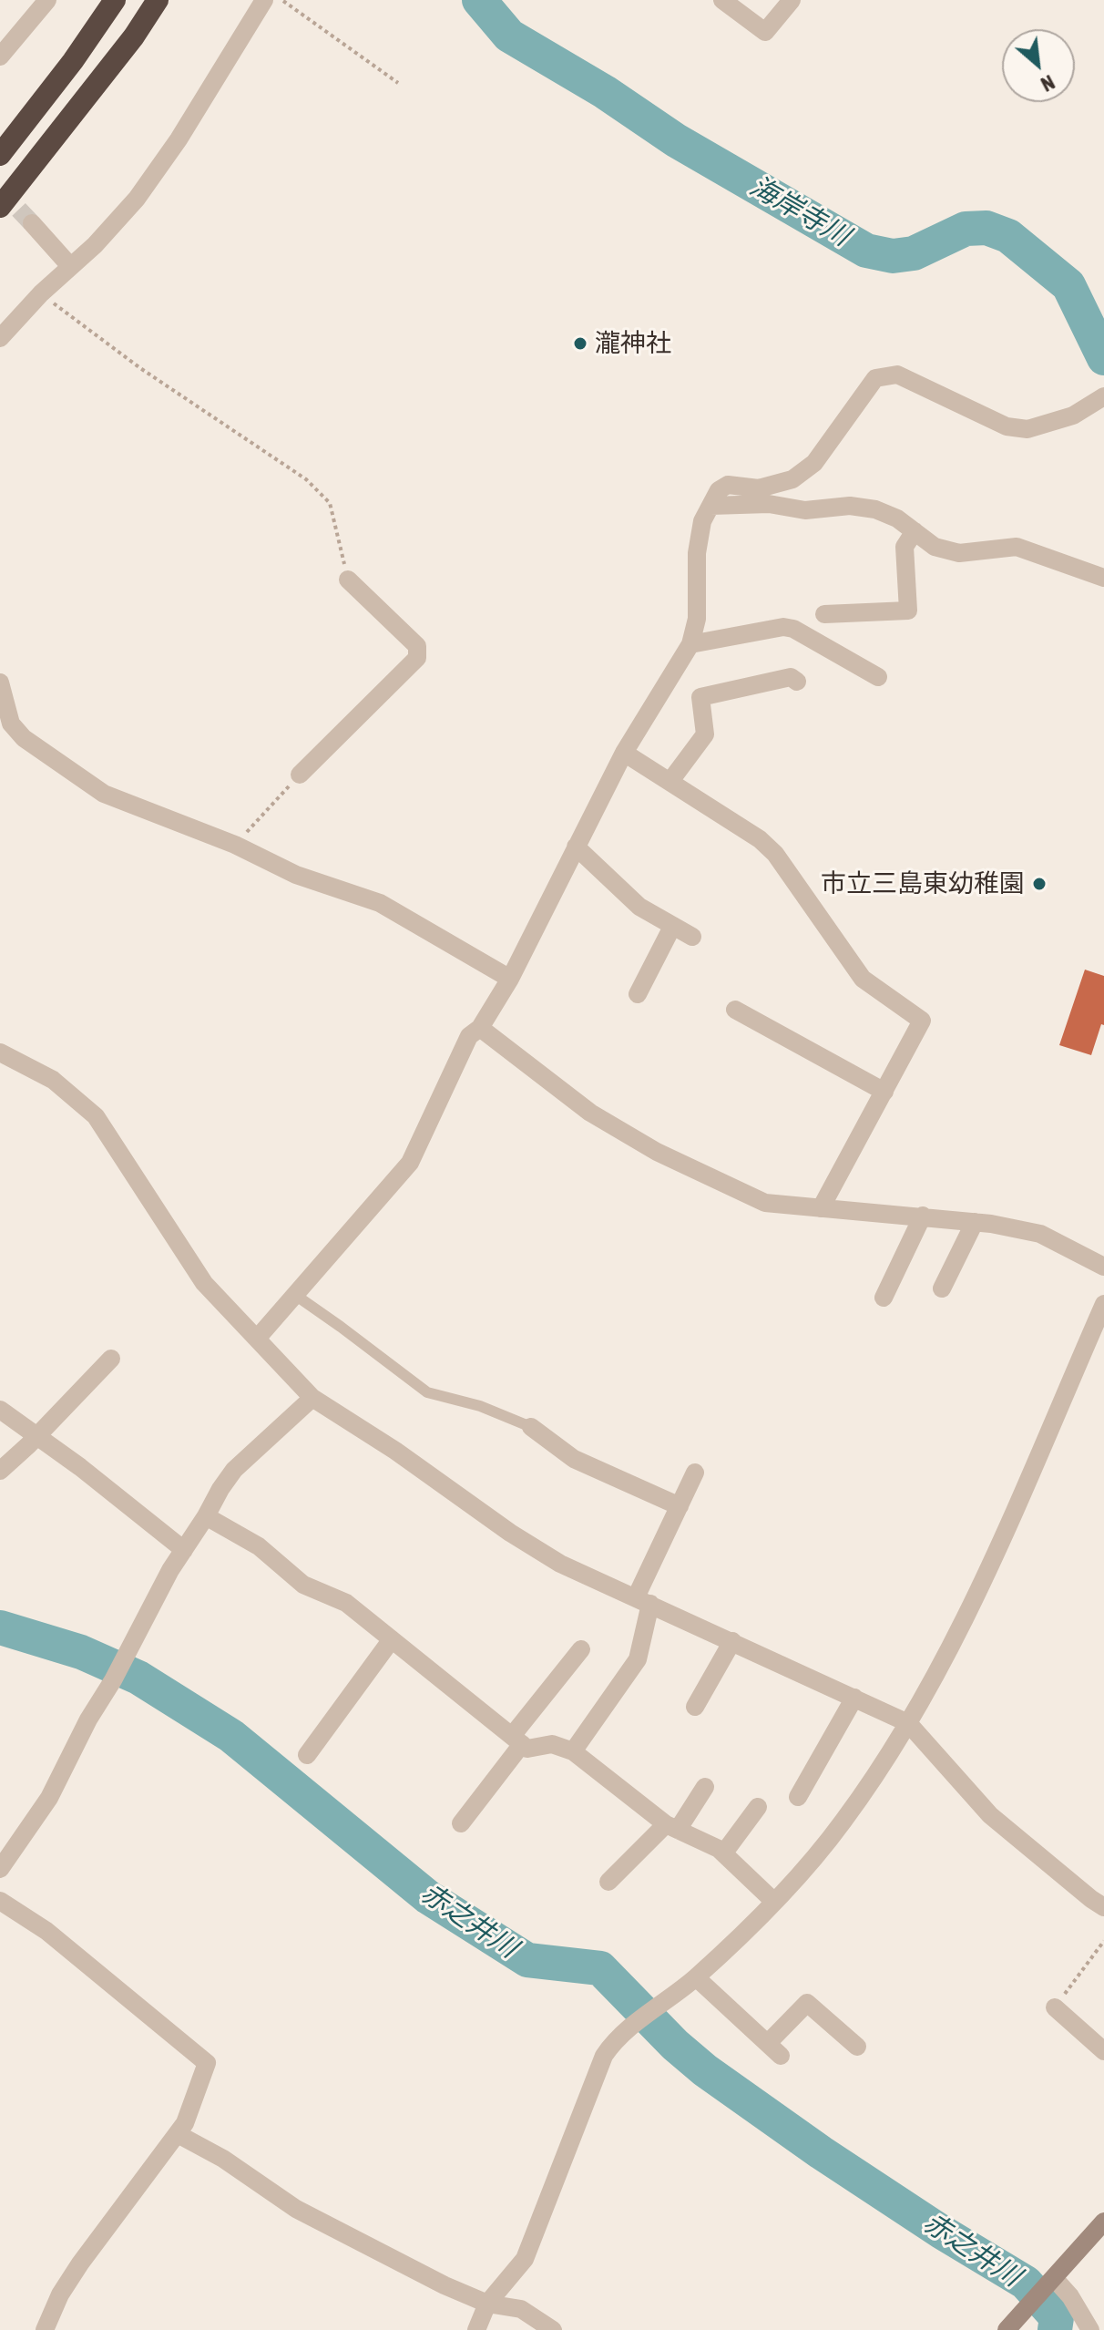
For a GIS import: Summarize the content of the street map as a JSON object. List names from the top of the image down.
{
  "water": ["海岸寺川", "赤之井川"],
  "places": ["瀧神社", "市立三島東幼稚園"],
  "north": "bottom right"
}
